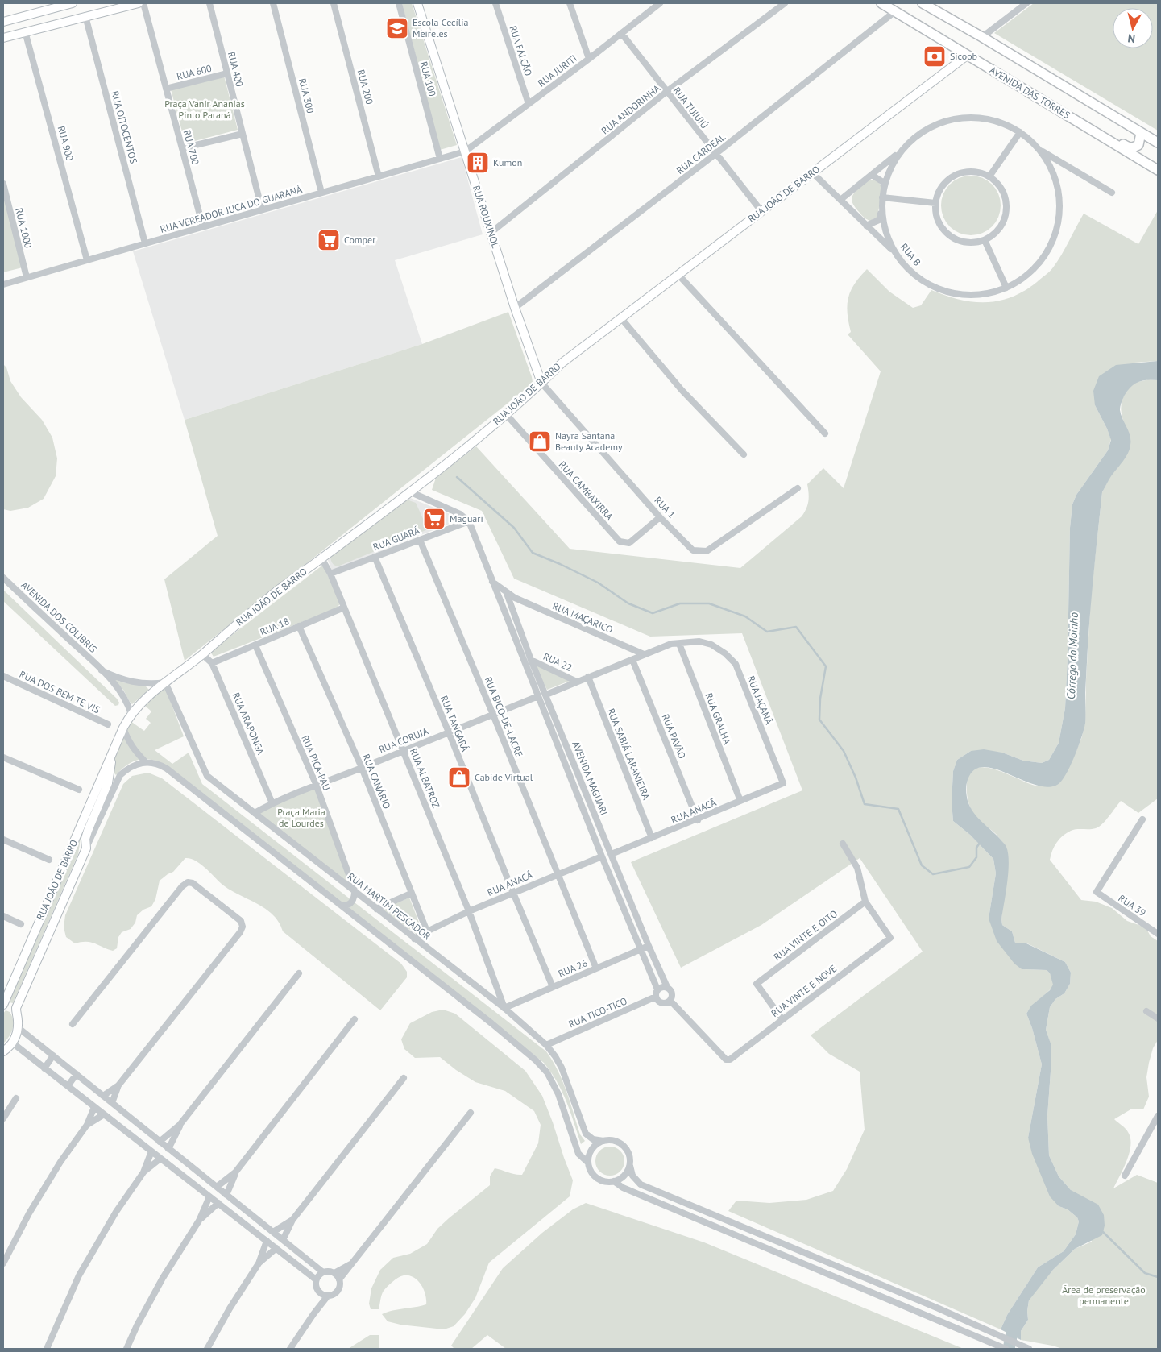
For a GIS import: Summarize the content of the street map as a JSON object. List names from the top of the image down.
{
  "streets": {
    "main road": ["AVENIDA DAS TORRES"],
    "street": [
      "RUA FALCÃO",
      "RUA 400",
      "RUA JURITI",
      "RUA 600",
      "RUA 100",
      "RUA 200",
      "RUA 300",
      "RUA TUIUIÚ",
      "RUA ANDORINHA",
      "RUA OITOCENTOS",
      "RUA 900",
      "RUA 700",
      "RUA CARDEAL",
      "RUA JOÃO DE BARRO",
      "RUA VEREADOR JUCA DO GUARANÁ",
      "RUA ROUXINOL",
      "RUA 1000",
      "RUA B",
      "RUA CAMBAXIRRA",
      "RUA 1",
      "RUA GUARÁ",
      "AVENIDA DOS COLIBRIS",
      "RUA MAÇARICO",
      "RUA 18",
      "RUA 22",
      "RUA DOS BEM TE VIS",
      "RUA JAÇANÃ",
      "RUA BICO-DE-LACRE",
      "RUA GRALHA",
      "RUA ARAPONGA",
      "RUA TANGARÁ",
      "RUA PAVÃO",
      "RUA CORUJA",
      "RUA SABIÁ LARANJEIRA",
      "RUA PICA-PAU",
      "RUA ALBATROZ",
      "AVENIDA MAGUARI",
      "RUA CANÁRIO",
      "RUA ANACÃ",
      "RUA ANACÁ",
      "RUA 39",
      "RUA MARTIM PESCADOR",
      "RUA VINTE E OITO",
      "RUA 26",
      "RUA VINTE E NOVE",
      "RUA TICO-TICO"
    ]
  },
  "crossings": [
    ["RUA FALCÃO", "RUA JURITI"],
    ["RUA 400", "RUA 600"],
    ["RUA 400", "RUA VEREADOR JUCA DO GUARANÁ"],
    ["RUA JURITI", "RUA TUIUIÚ"],
    ["RUA JURITI", "RUA VEREADOR JUCA DO GUARANÁ"],
    ["RUA JURITI", "RUA ROUXINOL"],
    ["RUA 600", "RUA 700"],
    ["RUA 100", "RUA VEREADOR JUCA DO GUARANÁ"],
    ["RUA 200", "RUA VEREADOR JUCA DO GUARANÁ"],
    ["AVENIDA DAS TORRES", "RUA CARDEAL"],
    ["AVENIDA DAS TORRES", "RUA JOÃO DE BARRO"],
    ["RUA 300", "RUA VEREADOR JUCA DO GUARANÁ"],
    ["RUA TUIUIÚ", "RUA ANDORINHA"],
    ["RUA TUIUIÚ", "RUA CARDEAL"],
    ["RUA TUIUIÚ", "RUA JOÃO DE BARRO"],
    ["RUA ANDORINHA", "RUA ROUXINOL"],
    ["RUA OITOCENTOS", "RUA VEREADOR JUCA DO GUARANÁ"],
    ["RUA 900", "RUA VEREADOR JUCA DO GUARANÁ"],
    ["RUA 700", "RUA VEREADOR JUCA DO GUARANÁ"],
    ["RUA CARDEAL", "RUA ROUXINOL"],
    ["RUA JOÃO DE BARRO", "RUA ROUXINOL"],
    ["RUA JOÃO DE BARRO", "RUA CAMBAXIRRA"],
    ["RUA JOÃO DE BARRO", "RUA 1"],
    ["RUA JOÃO DE BARRO", "AVENIDA DOS COLIBRIS"],
    ["RUA JOÃO DE BARRO", "RUA ARAPONGA"],
    ["RUA JOÃO DE BARRO", "RUA ALBATROZ"],
    ["RUA JOÃO DE BARRO", "RUA MARTIM PESCADOR"],
    ["RUA VEREADOR JUCA DO GUARANÁ", "RUA ROUXINOL"],
    ["RUA VEREADOR JUCA DO GUARANÁ", "RUA 1000"],
    ["RUA ROUXINOL", "RUA 1"],
    ["RUA CAMBAXIRRA", "RUA 1"],
    ["RUA GUARÁ", "RUA BICO-DE-LACRE"],
    ["RUA GUARÁ", "RUA TANGARÁ"],
    ["RUA GUARÁ", "RUA ALBATROZ"],
    ["RUA GUARÁ", "AVENIDA MAGUARI"],
    ["AVENIDA DOS COLIBRIS", "RUA MARTIM PESCADOR"],
    ["RUA MAÇARICO", "AVENIDA MAGUARI"],
    ["RUA 18", "RUA ARAPONGA"],
    ["RUA 18", "RUA PICA-PAU"],
    ["RUA 18", "RUA ALBATROZ"],
    ["RUA 18", "RUA CANÁRIO"],
    ["RUA 22", "AVENIDA MAGUARI"],
    ["RUA JAÇANÃ", "RUA GRALHA"],
    ["RUA JAÇANÃ", "RUA ANACÃ"],
    ["RUA BICO-DE-LACRE", "RUA CORUJA"],
    ["RUA BICO-DE-LACRE", "RUA ANACÁ"],
    ["RUA BICO-DE-LACRE", "RUA 26"],
    ["RUA GRALHA", "RUA ANACÃ"],
    ["RUA ARAPONGA", "RUA CORUJA"],
    ["RUA TANGARÁ", "RUA CORUJA"],
    ["RUA TANGARÁ", "RUA ANACÁ"],
    ["RUA TANGARÁ", "RUA 26"],
    ["RUA PAVÃO", "RUA ANACÃ"],
    ["RUA CORUJA", "RUA PICA-PAU"],
    ["RUA CORUJA", "RUA ALBATROZ"],
    ["RUA CORUJA", "AVENIDA MAGUARI"],
    ["RUA CORUJA", "RUA CANÁRIO"],
    ["RUA CORUJA", "RUA MARTIM PESCADOR"],
    ["RUA SABIÁ LARANJEIRA", "RUA ANACÃ"],
    ["RUA PICA-PAU", "RUA MARTIM PESCADOR"],
    ["RUA ALBATROZ", "RUA ANACÁ"],
    ["RUA ALBATROZ", "RUA MARTIM PESCADOR"],
    ["RUA ALBATROZ", "RUA 26"],
    ["AVENIDA MAGUARI", "RUA ANACÃ"],
    ["AVENIDA MAGUARI", "RUA ANACÁ"],
    ["AVENIDA MAGUARI", "RUA 26"],
    ["AVENIDA MAGUARI", "RUA VINTE E NOVE"],
    ["AVENIDA MAGUARI", "RUA TICO-TICO"],
    ["RUA CANÁRIO", "RUA ANACÁ"],
    ["RUA MARTIM PESCADOR", "RUA 26"],
    ["RUA MARTIM PESCADOR", "RUA TICO-TICO"],
    ["RUA VINTE E OITO", "RUA VINTE E NOVE"],
    ["RUA VINTE E NOVE", "RUA TICO-TICO"]
  ],
  "water": ["Córrego do Moinho"],
  "parks": ["Praça Vanir Ananias Pinto Paraná", "Praça Maria de Lourdes", "Área de preservação permanente"],
  "places": {
    "school or university": ["Escola Cecília Meireles"],
    "bank": ["Sicoob"],
    "building": ["Kumon"],
    "supermarket": ["Comper", "Maguari"],
    "shop": ["Nayra Santana Beauty Academy", "Cabide Virtual"]
  },
  "north": "bottom"
}
